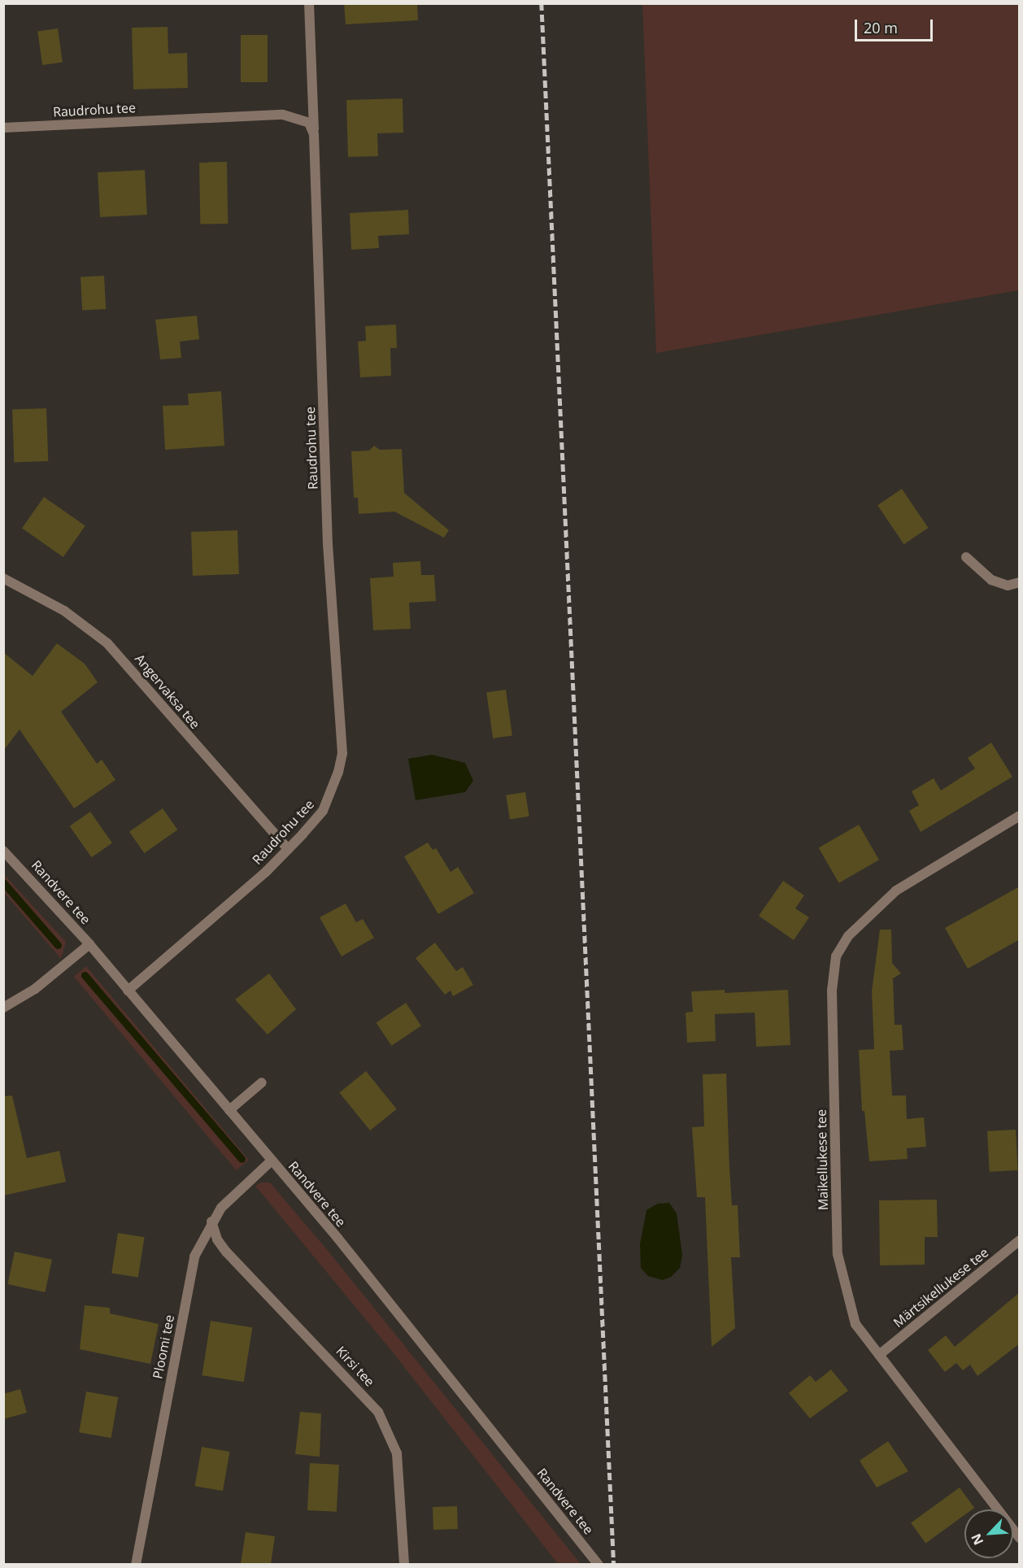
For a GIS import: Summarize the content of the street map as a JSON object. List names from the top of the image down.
{
  "streets": {
    "street": [
      "Raudrohu tee",
      "Angervaksa tee",
      "Randvere tee",
      "Maikellukese tee",
      "Märtsikellukese tee",
      "Ploomi tee",
      "Kirsi tee"
    ]
  },
  "crossings": [
    ["Raudrohu tee", "Angervaksa tee"],
    ["Raudrohu tee", "Randvere tee"],
    ["Randvere tee", "Ploomi tee"],
    ["Maikellukese tee", "Märtsikellukese tee"],
    ["Ploomi tee", "Kirsi tee"]
  ],
  "scale_bar": "20 m",
  "north": "bottom left"
}
